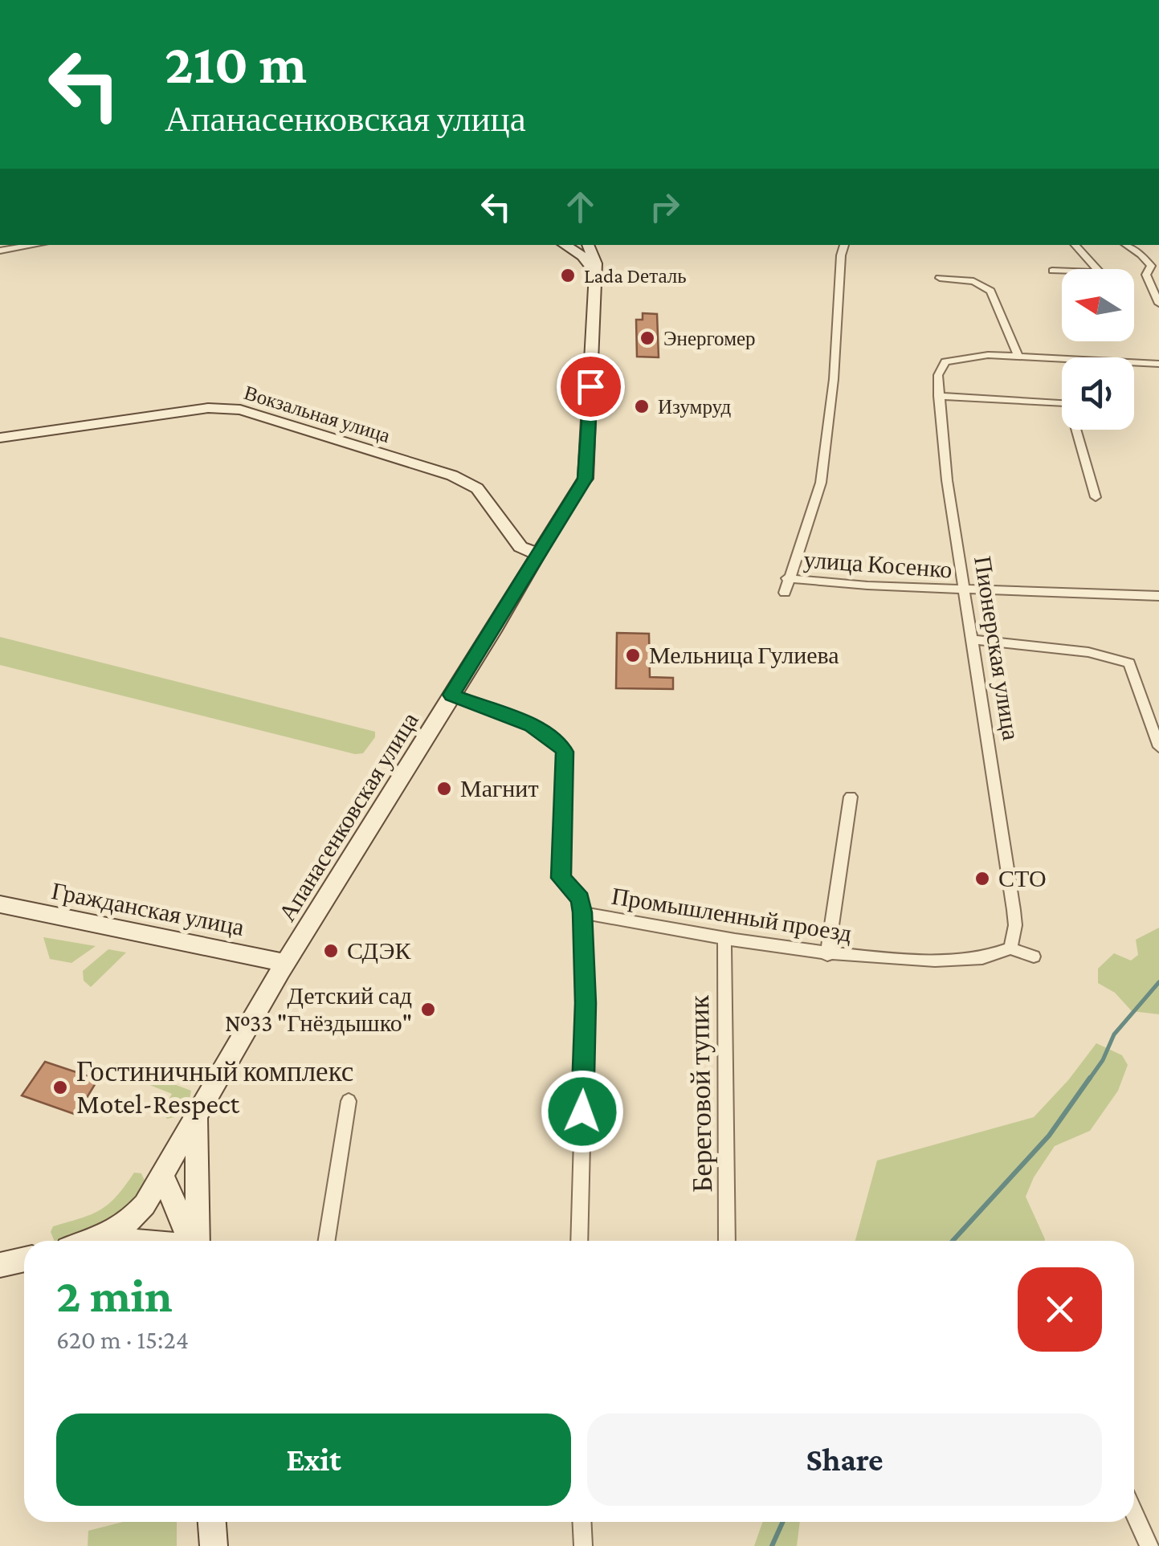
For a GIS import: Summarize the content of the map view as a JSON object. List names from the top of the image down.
{
  "streets": {
    "main road": ["Вокзальная улица", "Апанасенковская улица", "Гражданская улица"],
    "street": [
      "улица Косенко",
      "Пионерская улица",
      "Промышленный проезд",
      "Береговой тупик"
    ]
  },
  "crossings": [
    ["Вокзальная улица", "Апанасенковская улица"],
    ["улица Косенко", "Пионерская улица"],
    ["Пионерская улица", "Промышленный проезд"],
    ["Апанасенковская улица", "Гражданская улица"],
    ["Промышленный проезд", "Береговой тупик"]
  ],
  "places": [
    "Lada Dеталь",
    "Энергомер",
    "Изумруд",
    "Мельница Гулиева",
    "Магнит",
    "СТО",
    "СДЭК",
    "Детский сад №33 \"Гнёздышко\"",
    "Гостиничный комплекс Motel-Respect"
  ],
  "north": "left",
  "page": {
    "turn": ["210 m", "Апанасенковская улица"],
    "heading": ["2 min", "620 m · 15:24"],
    "buttons": ["Exit", "Share"]
  }
}
